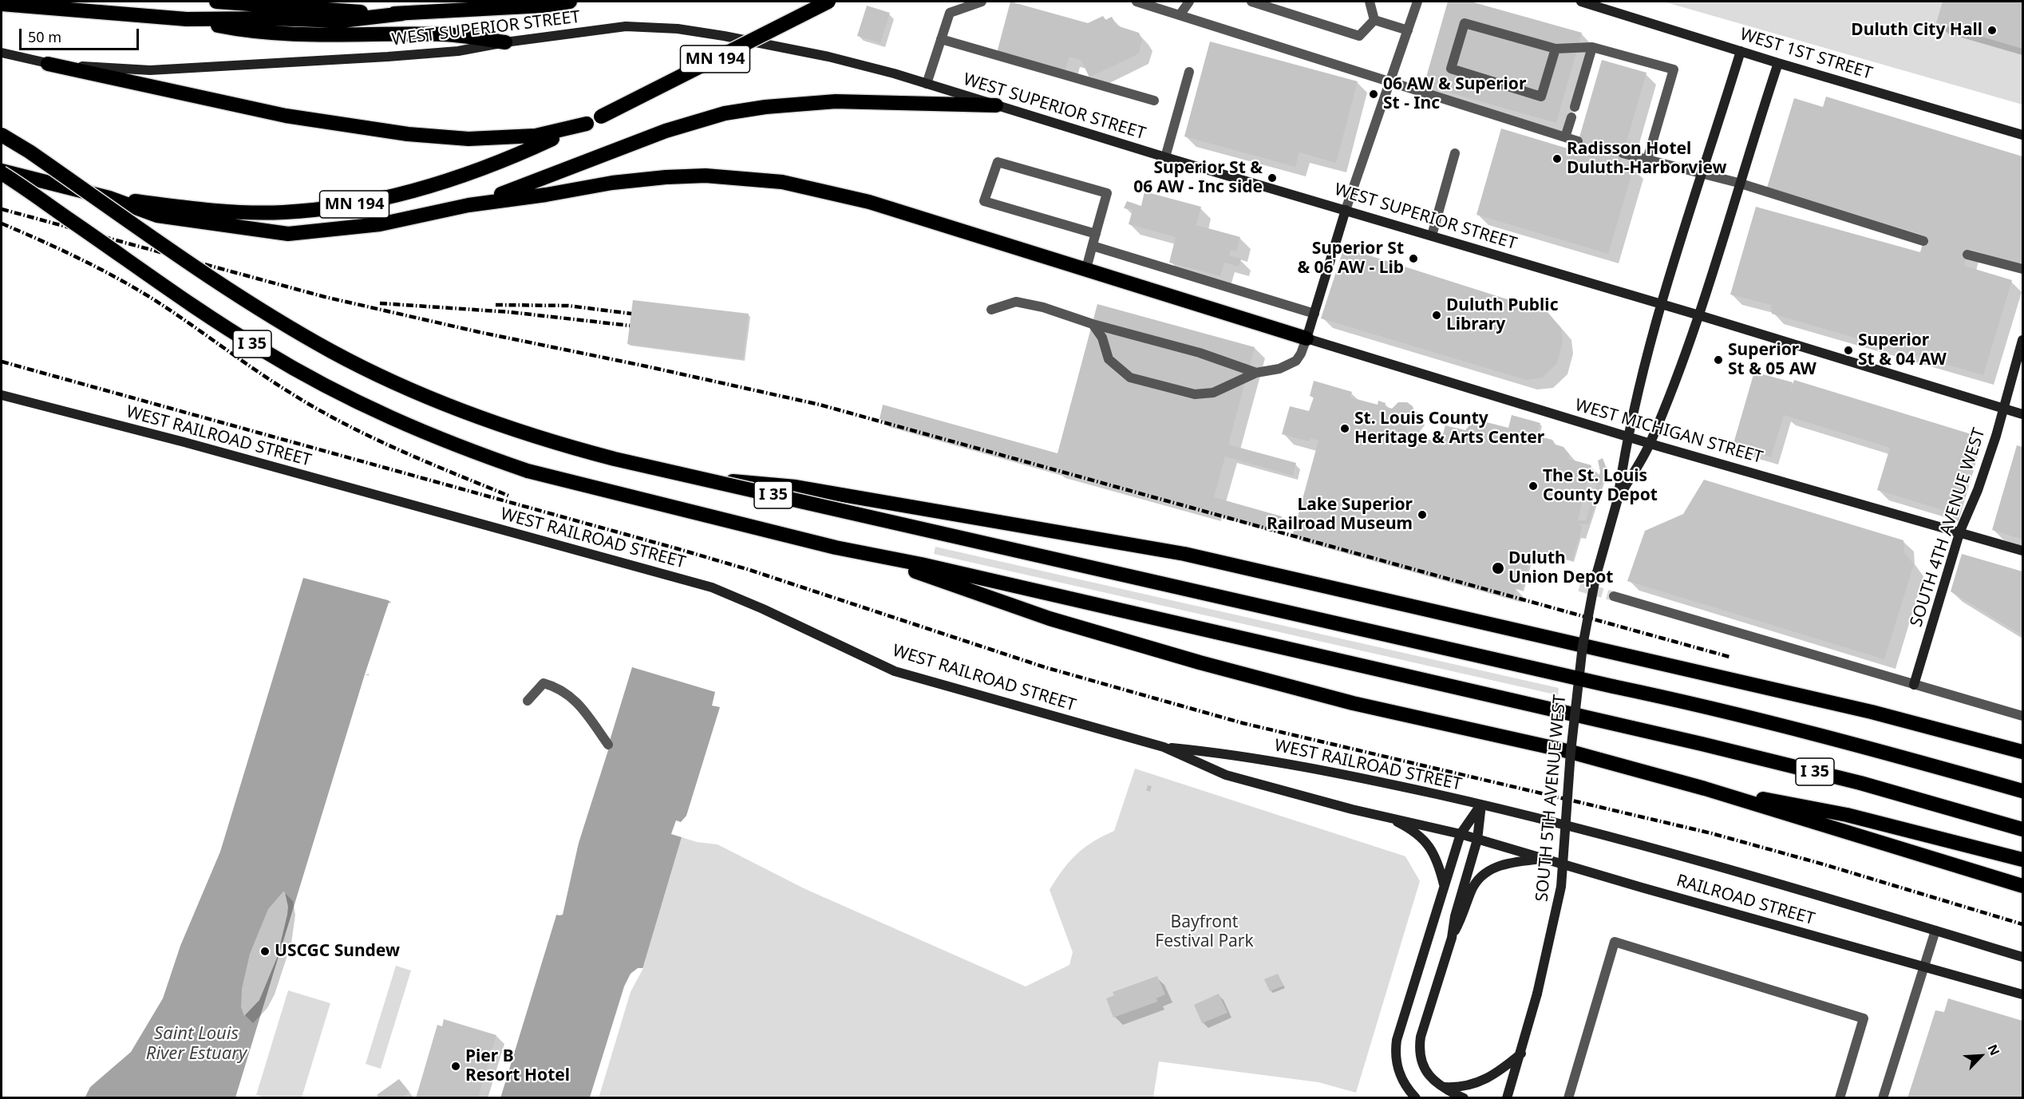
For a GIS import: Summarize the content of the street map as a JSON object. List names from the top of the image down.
{
  "streets": {
    "highway": ["MN 194", "I 35"],
    "street": [
      "WEST SUPERIOR STREET",
      "WEST 1ST STREET",
      "WEST MICHIGAN STREET",
      "WEST RAILROAD STREET",
      "SOUTH 4TH AVENUE WEST",
      "SOUTH 5TH AVENUE WEST",
      "RAILROAD STREET"
    ]
  },
  "crossings": [
    ["WEST SUPERIOR STREET", "SOUTH 4TH AVENUE WEST"],
    ["WEST SUPERIOR STREET", "SOUTH 5TH AVENUE WEST"],
    ["WEST 1ST STREET", "SOUTH 5TH AVENUE WEST"],
    ["MN 194", "I 35"],
    ["WEST MICHIGAN STREET", "SOUTH 4TH AVENUE WEST"],
    ["WEST MICHIGAN STREET", "SOUTH 5TH AVENUE WEST"],
    ["WEST RAILROAD STREET", "RAILROAD STREET"]
  ],
  "water": ["Saint Louis River Estuary"],
  "parks": ["Bayfront Festival Park"],
  "places": [
    "Duluth City Hall",
    "06 AW & Superior St - Inc",
    "Radisson Hotel Duluth-Harborview",
    "Superior St & 06 AW - Inc side",
    "Superior St & 06 AW - Lib",
    "Duluth Public Library",
    "Superior St & 04 AW",
    "Superior St & 05 AW",
    "St. Louis County Heritage & Arts Center",
    "The St. Louis County Depot",
    "Lake Superior Railroad Museum",
    "Duluth Union Depot",
    "USCGC Sundew",
    "Pier B Resort Hotel"
  ],
  "scale_bar": "50 m",
  "north": "top right"
}
